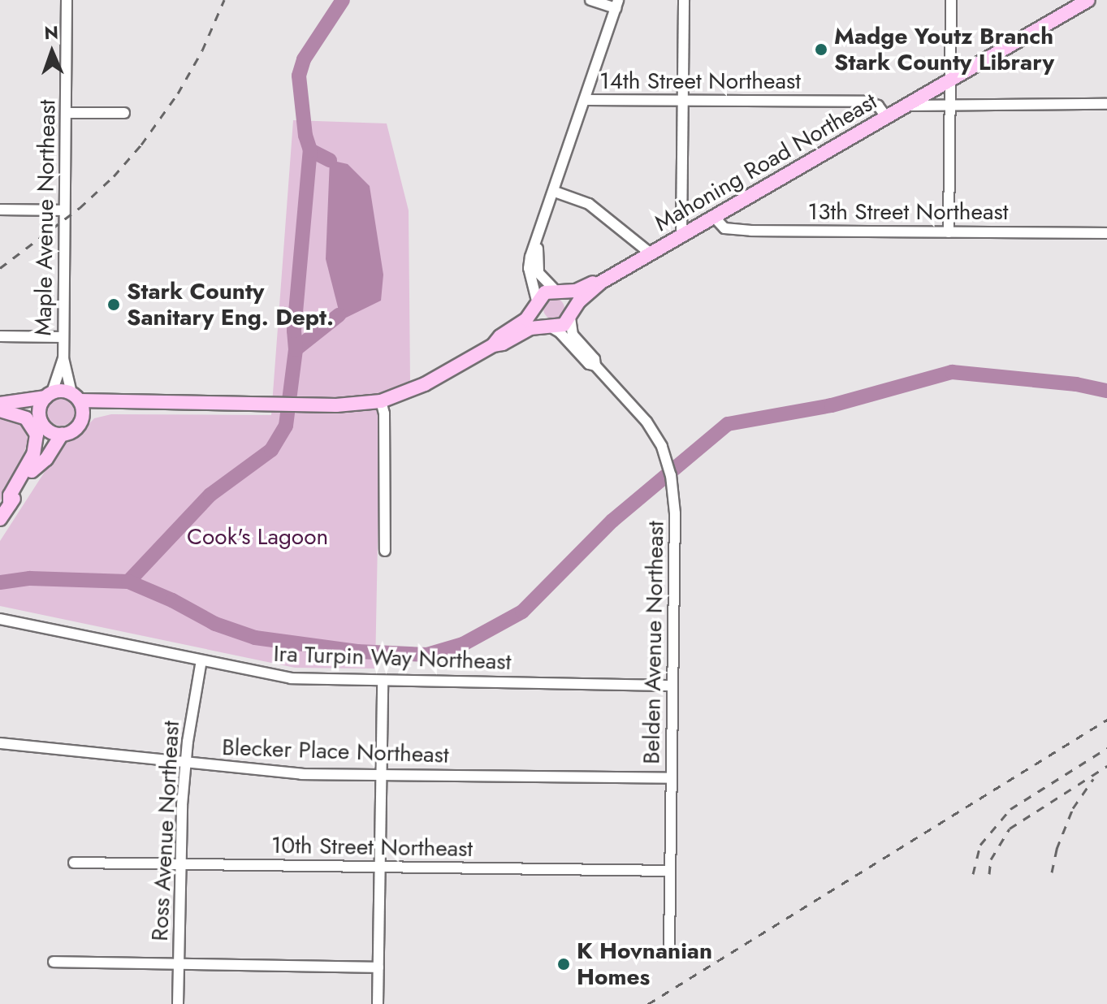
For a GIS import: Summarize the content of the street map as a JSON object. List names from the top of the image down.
{
  "streets": {
    "main road": ["Mahoning Road Northeast"],
    "street": [
      "14th Street Northeast",
      "13th Street Northeast",
      "Maple Avenue Northeast",
      "Belden Avenue Northeast",
      "Ira Turpin Way Northeast",
      "Blecker Place Northeast",
      "Ross Avenue Northeast",
      "10th Street Northeast"
    ]
  },
  "crossings": [
    ["14th Street Northeast", "Mahoning Road Northeast"],
    ["Mahoning Road Northeast", "13th Street Northeast"],
    ["Mahoning Road Northeast", "Belden Avenue Northeast"],
    ["Belden Avenue Northeast", "Ira Turpin Way Northeast"],
    ["Belden Avenue Northeast", "Blecker Place Northeast"],
    ["Belden Avenue Northeast", "10th Street Northeast"],
    ["Ira Turpin Way Northeast", "Ross Avenue Northeast"],
    ["Blecker Place Northeast", "Ross Avenue Northeast"],
    ["Ross Avenue Northeast", "10th Street Northeast"]
  ],
  "parks": ["Cook's Lagoon"],
  "places": ["Madge Youtz Branch Stark County Library", "Stark County Sanitary Eng. Dept.", "K Hovnanian Homes"],
  "north": "top"
}
